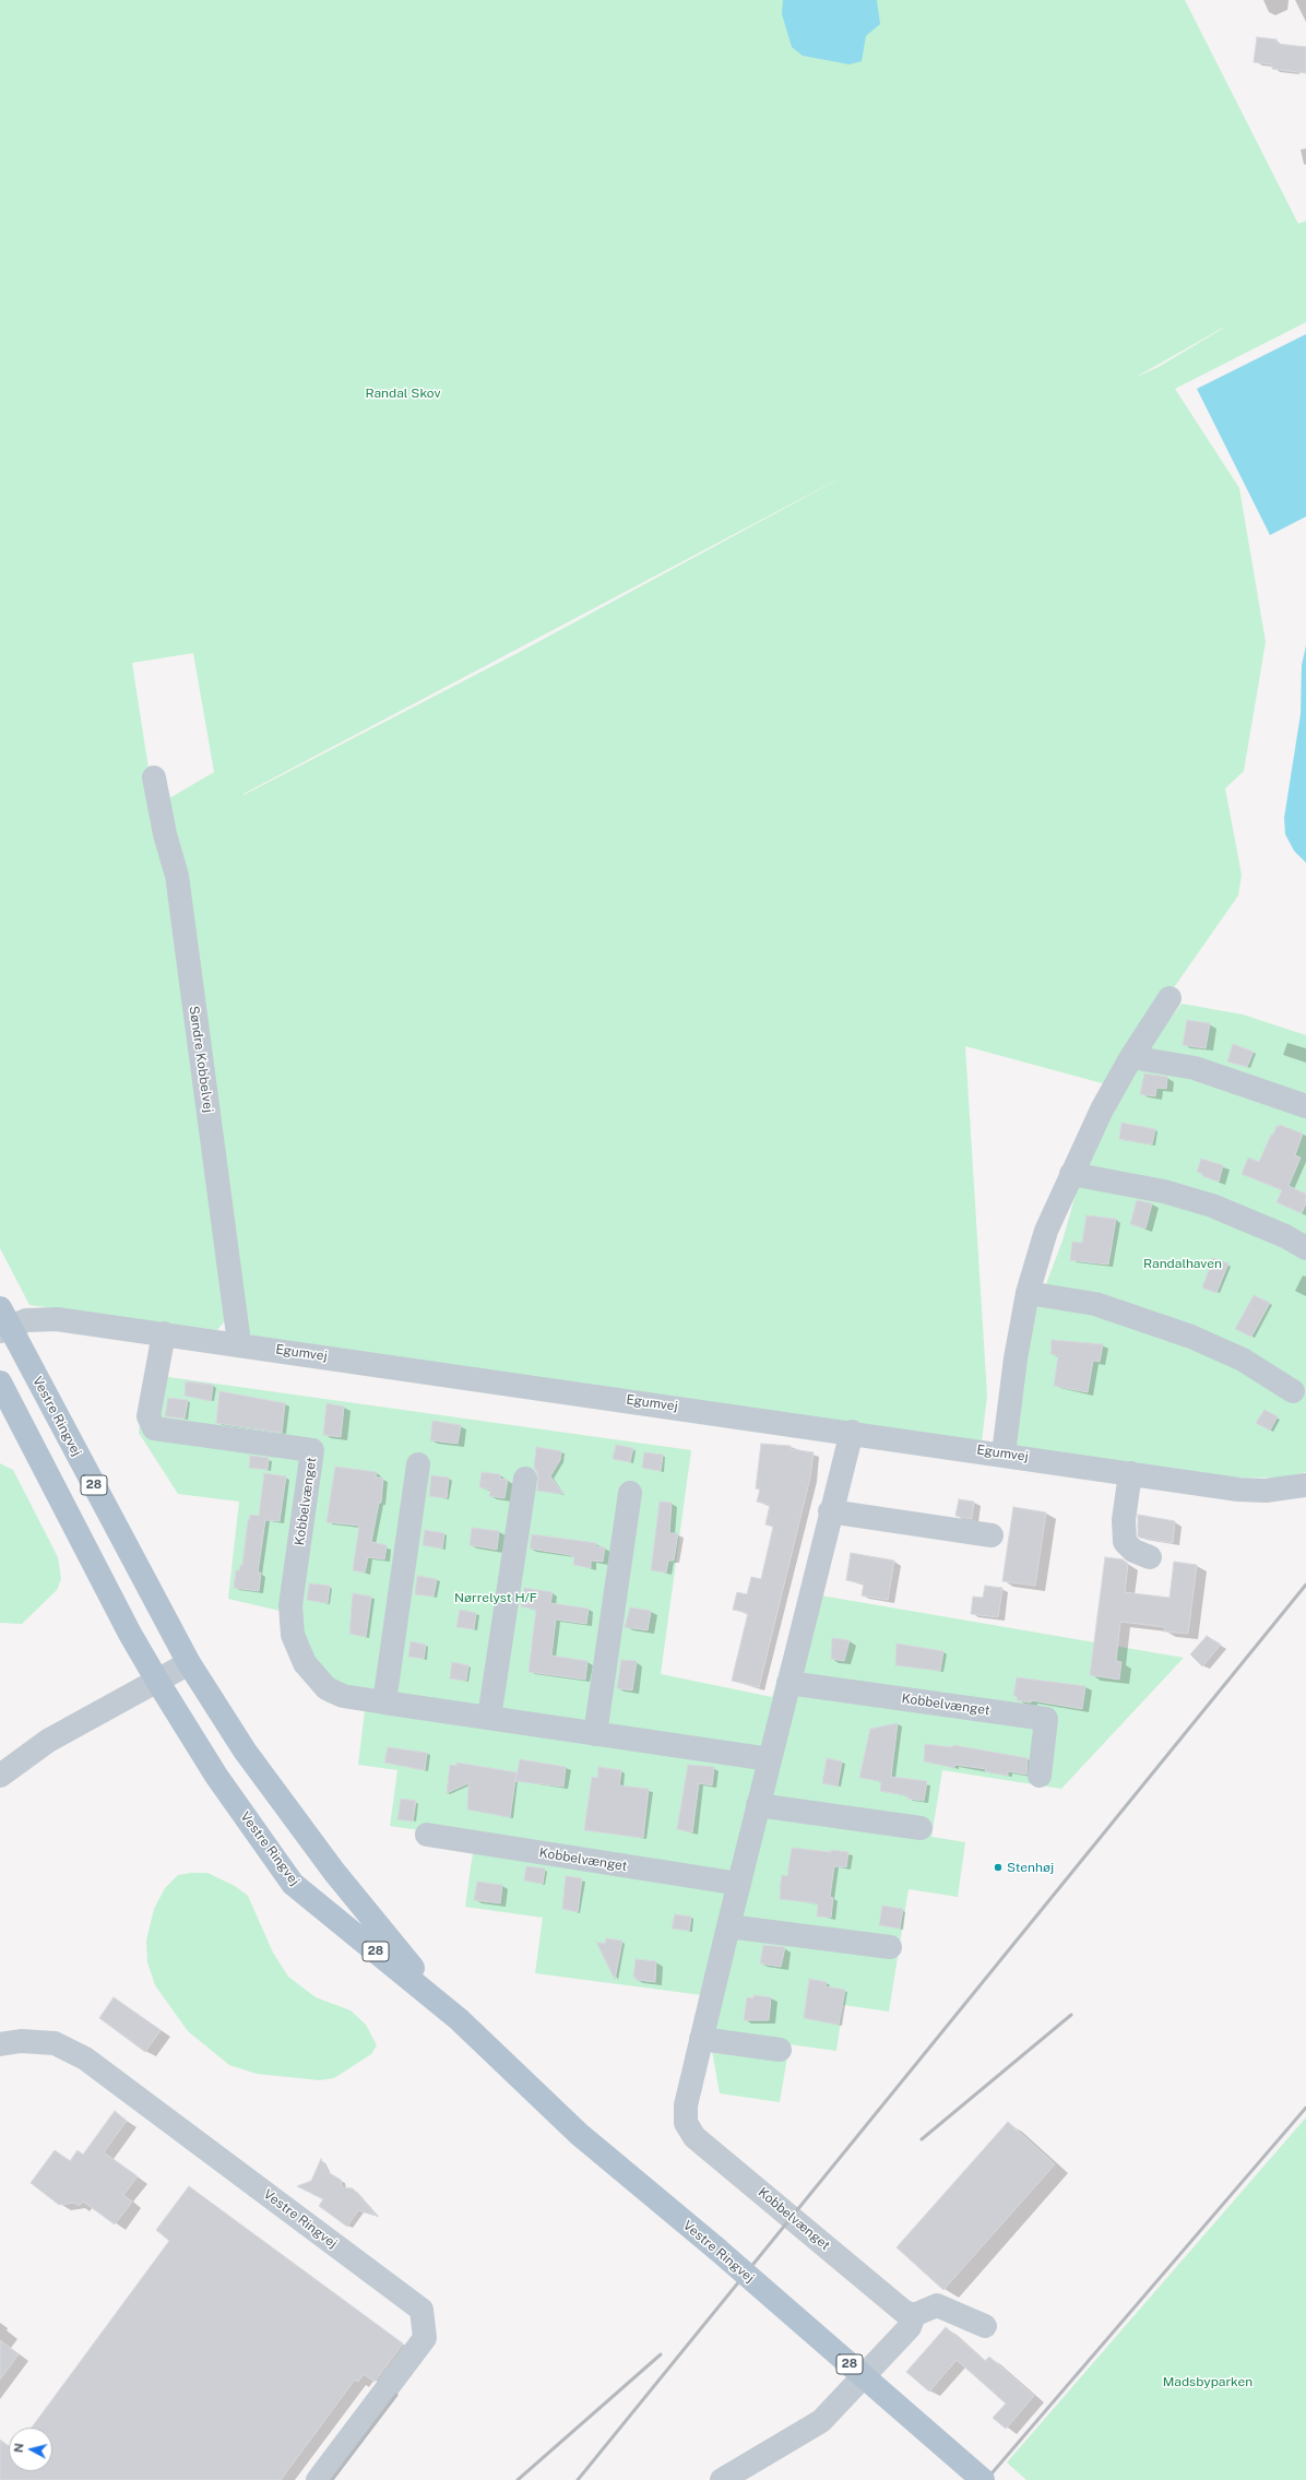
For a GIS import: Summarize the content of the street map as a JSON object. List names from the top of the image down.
{
  "streets": {
    "main road": ["Vestre Ringvej", "28"],
    "street": ["Søndre Kobbelvej", "Egumvej", "Kobbelvænget"]
  },
  "crossings": [
    ["Søndre Kobbelvej", "Egumvej"],
    ["Egumvej", "Vestre Ringvej"],
    ["Egumvej", "Kobbelvænget"]
  ],
  "parks": [
    "Randal Skov",
    "Randalhaven",
    "Nørrelyst H/F",
    "Madsbyparken"
  ],
  "places": ["Stenhøj"],
  "north": "left"
}
